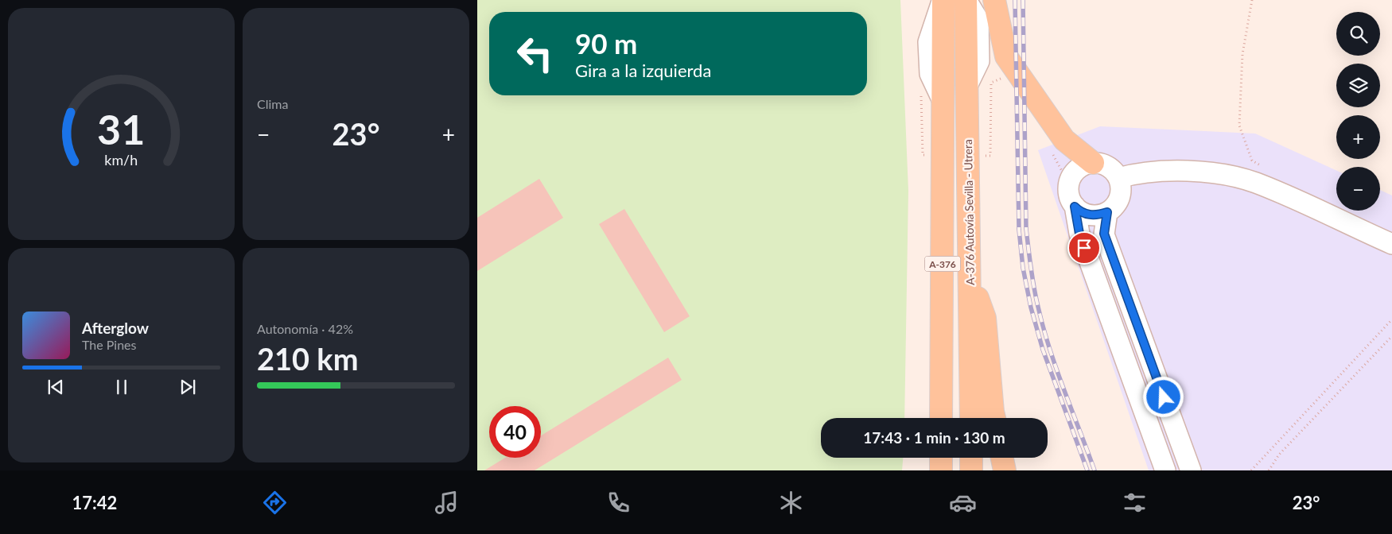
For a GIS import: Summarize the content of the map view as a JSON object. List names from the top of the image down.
{
  "streets": {
    "main road": ["A-376 Autovía Sevilla - Utrera", "A-376"]
  },
  "page": {
    "tile": [
      "Clima",
      ["Autonomía · 42%", "210 km"]
    ],
    "map_buttons": ["+", "−"],
    "turn": ["90 m", "Gira a la izquierda"],
    "heat": ["−", "23°", "+"],
    "song": ["Afterglow", "The Pines"],
    "limit": "40",
    "trip": "17:43 · 1 min · 130 m",
    "tabs": ["17:42", "23°"],
    "gauge": ["31", "km/h"]
  }
}
